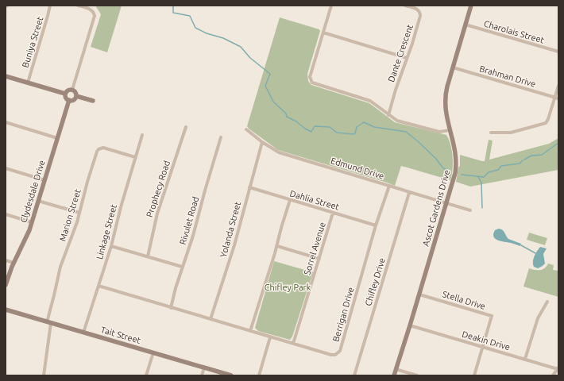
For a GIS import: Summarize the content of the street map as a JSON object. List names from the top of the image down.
{
  "streets": {
    "street": [
      "Charolais Street",
      "Buniya Street",
      "Dante Crescent",
      "Brahman Drive",
      "Edmund Drive",
      "Prophecy Road",
      "Clydesdale Drive",
      "Dahlia Street",
      "Ascot Gardens Drive",
      "Marion Street",
      "Rivulet Road",
      "Yolanda Street",
      "Linkage Street",
      "Sorrel Avenue",
      "Chifley Drive",
      "Stella Drive",
      "Berrigan Drive",
      "Tait Street",
      "Deakin Drive"
    ]
  },
  "crossings": [
    ["Charolais Street", "Ascot Gardens Drive"],
    ["Brahman Drive", "Ascot Gardens Drive"],
    ["Edmund Drive", "Ascot Gardens Drive"],
    ["Edmund Drive", "Yolanda Street"],
    ["Edmund Drive", "Chifley Drive"],
    ["Edmund Drive", "Berrigan Drive"],
    ["Dahlia Street", "Yolanda Street"],
    ["Dahlia Street", "Sorrel Avenue"],
    ["Dahlia Street", "Berrigan Drive"],
    ["Ascot Gardens Drive", "Stella Drive"],
    ["Ascot Gardens Drive", "Deakin Drive"],
    ["Marion Street", "Linkage Street"],
    ["Marion Street", "Tait Street"],
    ["Rivulet Road", "Berrigan Drive"],
    ["Yolanda Street", "Berrigan Drive"],
    ["Linkage Street", "Berrigan Drive"],
    ["Linkage Street", "Tait Street"],
    ["Sorrel Avenue", "Berrigan Drive"],
    ["Stella Drive", "Deakin Drive"]
  ],
  "parks": ["Chifley Park"]
}
